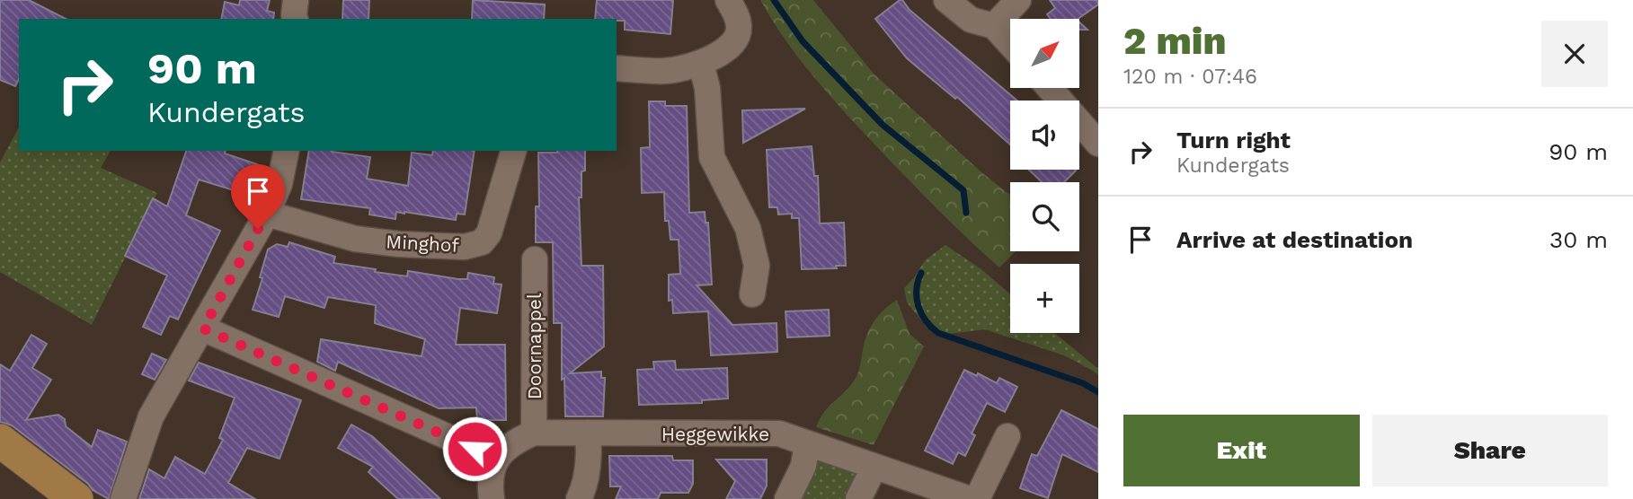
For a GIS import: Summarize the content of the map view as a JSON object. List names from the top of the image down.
{
  "streets": {
    "street": ["Minghof", "Doornappel", "Heggewikke"]
  },
  "crossings": [
    ["Doornappel", "Heggewikke"]
  ],
  "north": "top right",
  "page": {
    "heading": ["2 min", "120 m · 07:46"],
    "map_buttons": "+",
    "turn": ["90 m", "Kundergats"],
    "list": [
      {
        "name": "Turn right",
        "note": "Kundergats",
        "value": "90 m"
      },
      {
        "name": "Arrive at destination",
        "value": "30 m"
      }
    ],
    "buttons": ["Exit", "Share"]
  }
}
